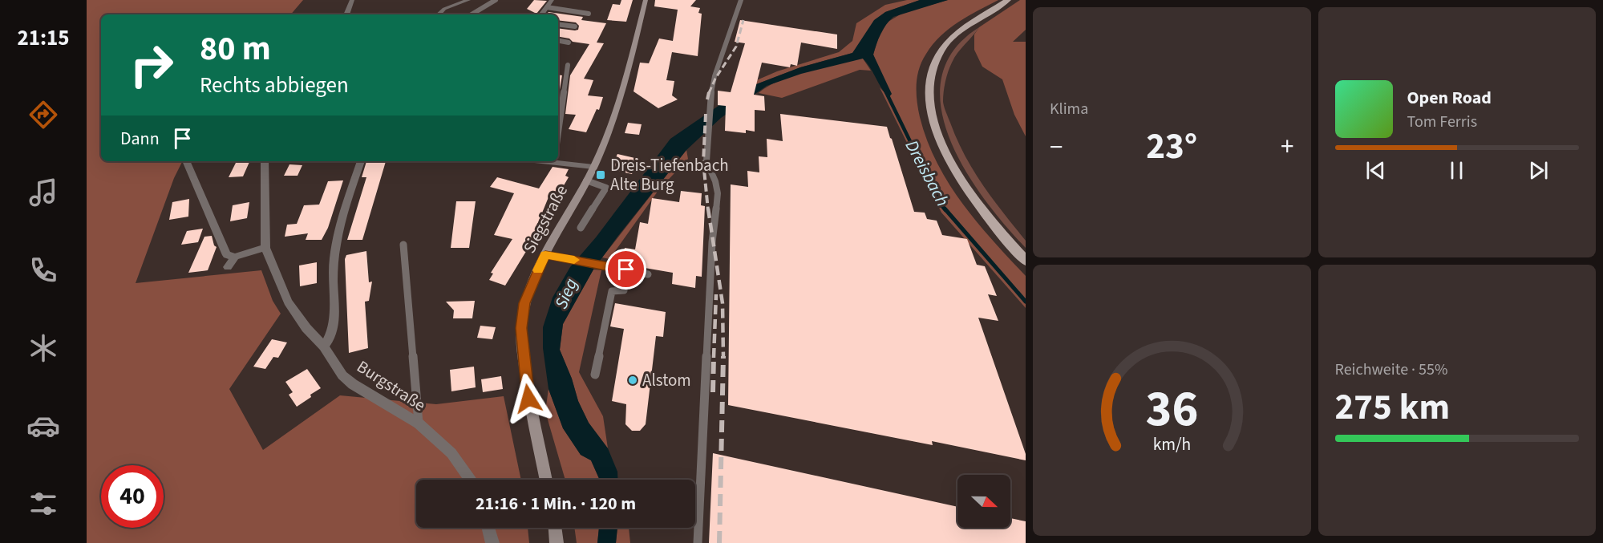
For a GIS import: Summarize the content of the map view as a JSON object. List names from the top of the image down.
{
  "streets": {
    "street": ["Siegstraße", "Burgstraße"]
  },
  "water": ["Dreisbach", "Sieg"],
  "places": {
    "transit": ["Dreis-Tiefenbach Alte Burg"],
    "other": ["Alstom"]
  },
  "north": "right",
  "page": {
    "tabs": "21:15",
    "tile": [
      "Klima",
      ["Reichweite · 55%", "275 km"]
    ],
    "turn": ["80 m", "Rechts abbiegen"],
    "song": ["Open Road", "Tom Ferris"],
    "then": "Dann",
    "heat": ["−", "23°", "+"],
    "limit": "40",
    "trip": "21:16 · 1 Min. · 120 m",
    "gauge": ["36", "km/h"]
  }
}
